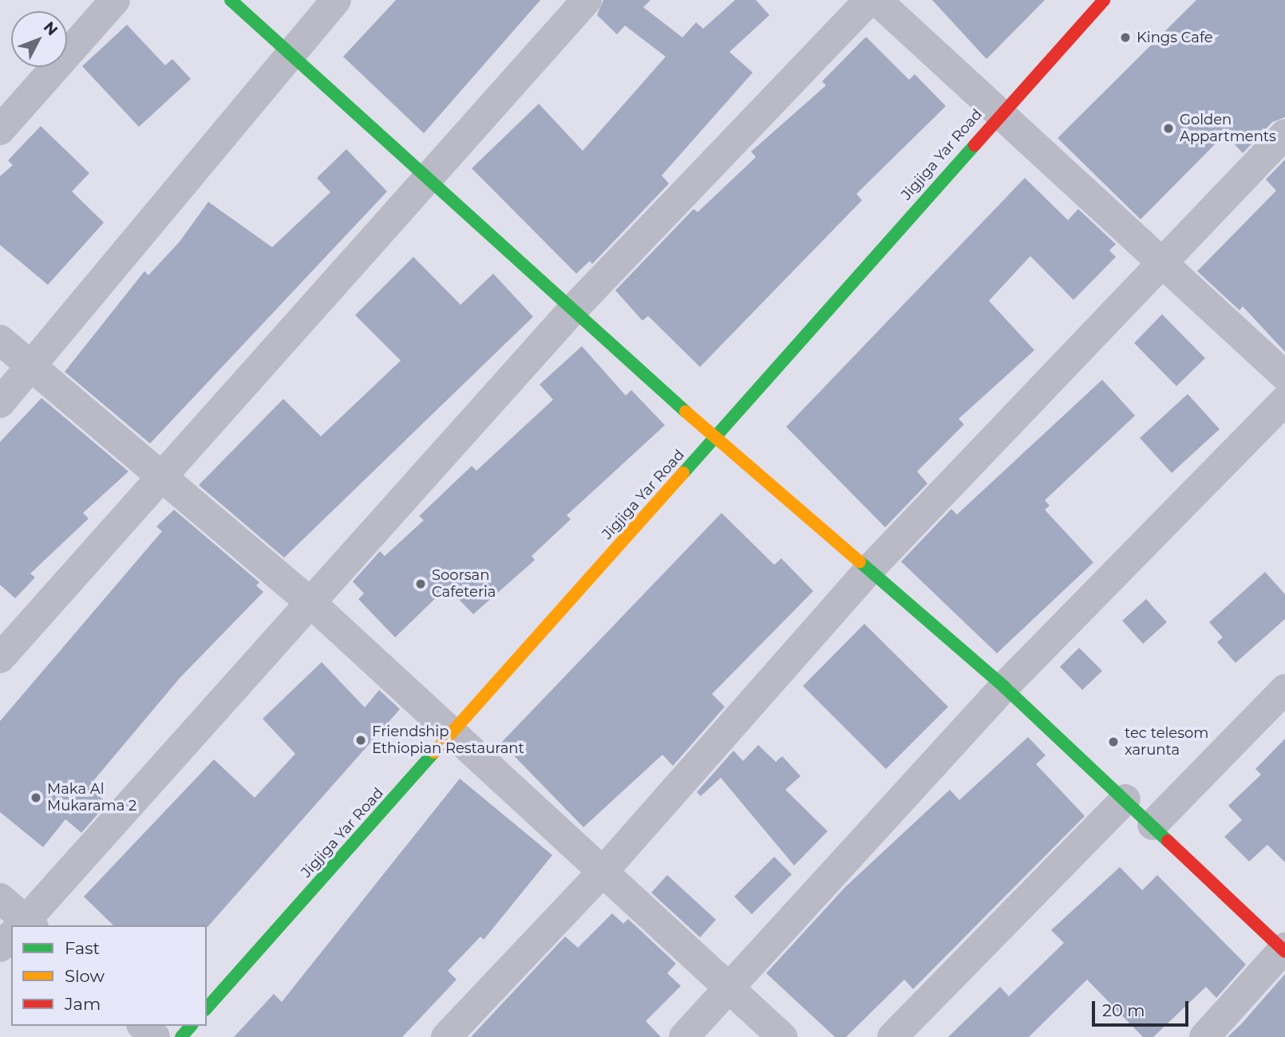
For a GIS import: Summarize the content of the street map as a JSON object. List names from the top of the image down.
{
  "streets": {
    "street": ["Jigjiga Yar Road"]
  },
  "places": [
    "Kings Cafe",
    "Golden Appartments",
    "Soorsan Cafeteria",
    "Friendship Ethiopian Restaurant",
    "tec telesom xarunta",
    "Maka Al Mukarama 2"
  ],
  "legend": ["Fast", "Slow", "Jam"],
  "scale_bar": "20 m",
  "north": "top right"
}
